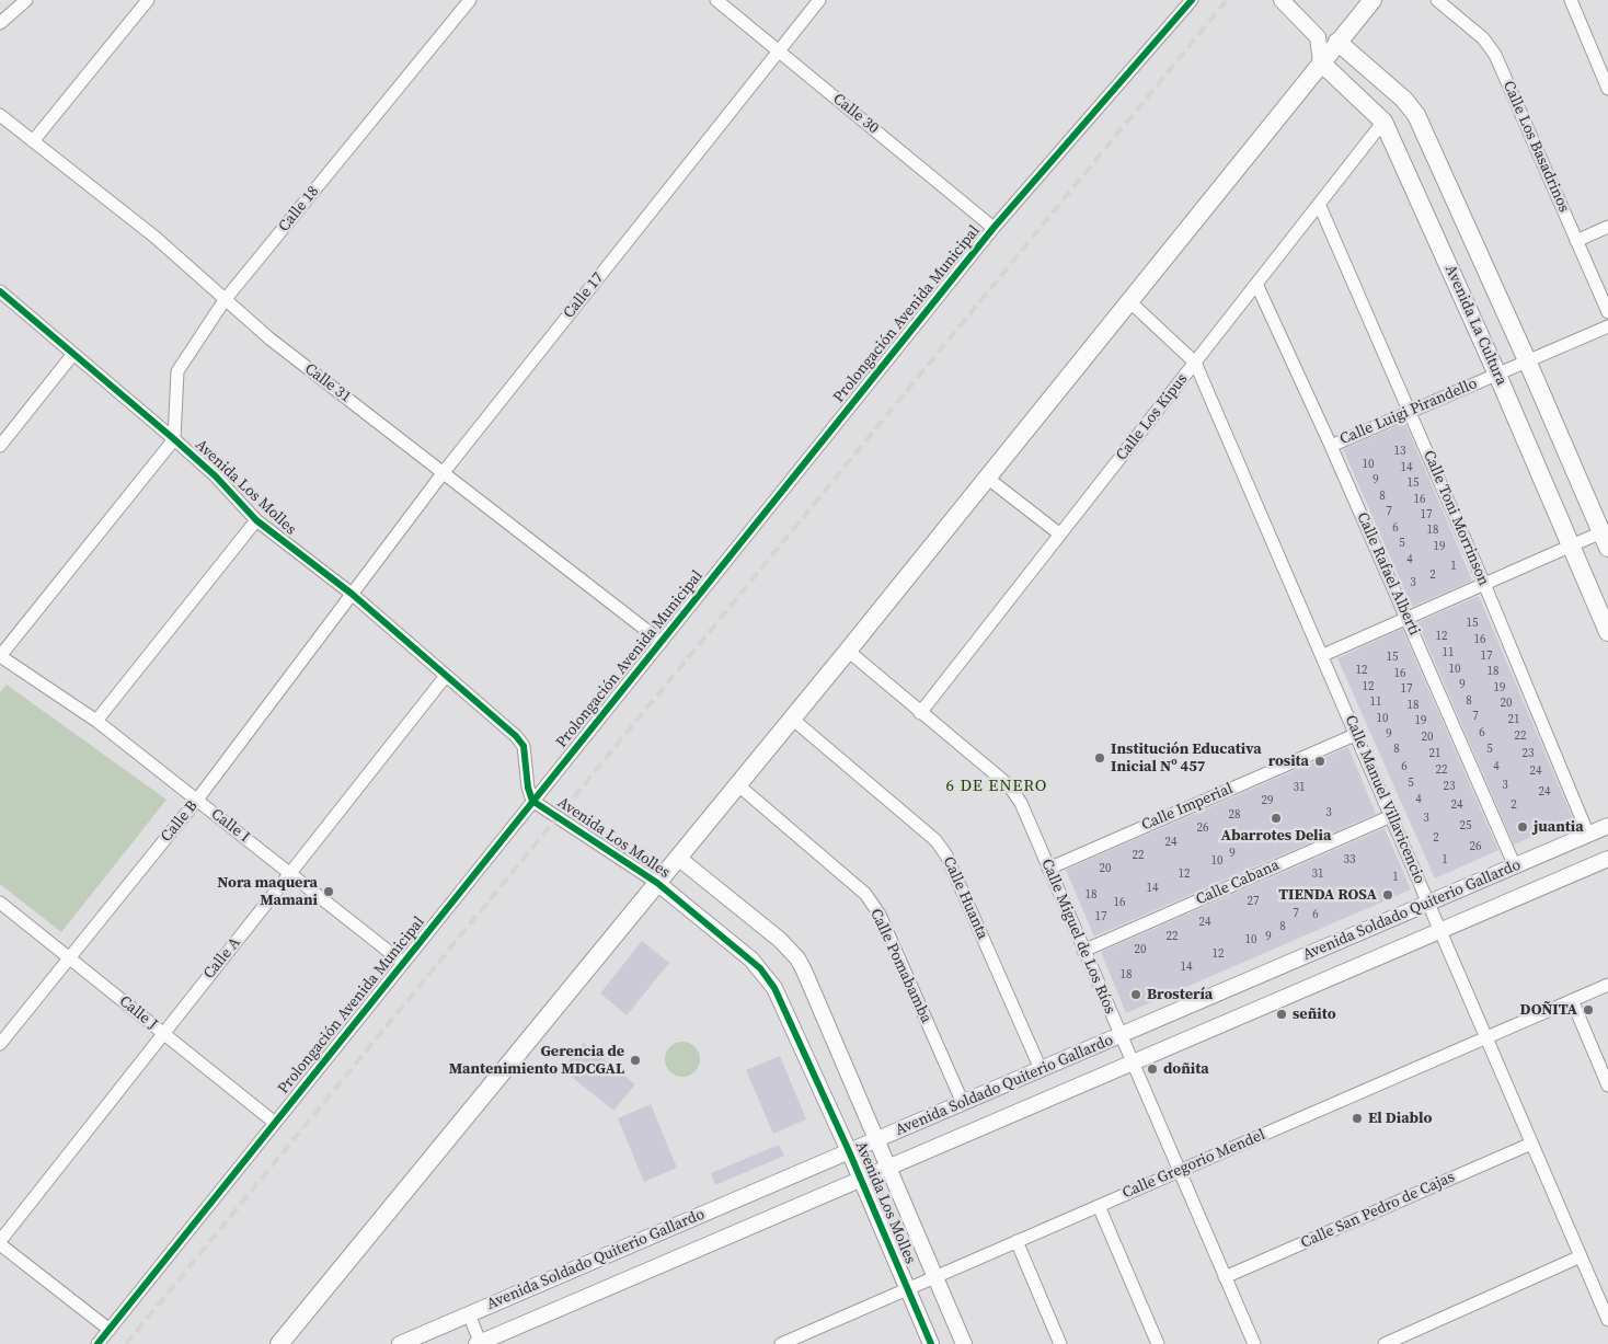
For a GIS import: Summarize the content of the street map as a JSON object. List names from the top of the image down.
{
  "streets": {
    "main road": ["Avenida La Cultura"],
    "street": [
      "Calle 30",
      "Calle Los Basadrinos",
      "Calle 18",
      "Calle 17",
      "Prolongación Avenida Municipal",
      "Calle 31",
      "Calle Luigi Pirandello",
      "Calle Los Kipus",
      "Avenida Los Molles",
      "Calle Toni Morrinson",
      "Calle Rafael Alberti",
      "Calle Manuel Villavicencio",
      "Calle Imperial",
      "Calle B",
      "Calle I",
      "Calle Cabana",
      "Calle Huanta",
      "Avenida Soldado Quiterio Gallardo",
      "Calle Miguel de Los Ríos",
      "Calle A",
      "Calle Pomabamba",
      "Calle J",
      "Calle Gregorio Mendel",
      "Calle San Pedro de Cajas"
    ]
  },
  "crossings": [
    ["Calle 30", "Calle 17"],
    ["Calle 30", "Prolongación Avenida Municipal"],
    ["Calle 18", "Calle 31"],
    ["Calle 18", "Avenida Los Molles"],
    ["Calle 17", "Calle 31"],
    ["Calle 17", "Avenida Los Molles"],
    ["Calle 17", "Calle B"],
    ["Prolongación Avenida Municipal", "Calle 31"],
    ["Prolongación Avenida Municipal", "Avenida Los Molles"],
    ["Prolongación Avenida Municipal", "Calle I"],
    ["Prolongación Avenida Municipal", "Calle J"],
    ["Avenida La Cultura", "Calle Luigi Pirandello"],
    ["Avenida La Cultura", "Calle Los Kipus"],
    ["Calle Luigi Pirandello", "Calle Toni Morrinson"],
    ["Calle Luigi Pirandello", "Calle Rafael Alberti"],
    ["Calle Los Kipus", "Calle Toni Morrinson"],
    ["Calle Los Kipus", "Calle Rafael Alberti"],
    ["Calle Los Kipus", "Calle Manuel Villavicencio"],
    ["Calle Los Kipus", "Calle Miguel de Los Ríos"],
    ["Avenida Los Molles", "Calle B"],
    ["Avenida Los Molles", "Avenida Soldado Quiterio Gallardo"],
    ["Avenida Los Molles", "Calle A"],
    ["Avenida Los Molles", "Calle Gregorio Mendel"],
    ["Calle Toni Morrinson", "Avenida Soldado Quiterio Gallardo"],
    ["Calle Rafael Alberti", "Avenida Soldado Quiterio Gallardo"],
    ["Calle Manuel Villavicencio", "Calle Imperial"],
    ["Calle Manuel Villavicencio", "Calle Cabana"],
    ["Calle Manuel Villavicencio", "Avenida Soldado Quiterio Gallardo"],
    ["Calle Manuel Villavicencio", "Calle Gregorio Mendel"],
    ["Calle Manuel Villavicencio", "Calle San Pedro de Cajas"],
    ["Calle Imperial", "Calle Miguel de Los Ríos"],
    ["Calle B", "Calle I"],
    ["Calle B", "Calle J"],
    ["Calle I", "Calle A"],
    ["Calle Cabana", "Calle Miguel de Los Ríos"],
    ["Calle Huanta", "Avenida Soldado Quiterio Gallardo"],
    ["Avenida Soldado Quiterio Gallardo", "Calle Miguel de Los Ríos"],
    ["Avenida Soldado Quiterio Gallardo", "Calle Pomabamba"],
    ["Calle Miguel de Los Ríos", "Calle Gregorio Mendel"],
    ["Calle Miguel de Los Ríos", "Calle San Pedro de Cajas"],
    ["Calle A", "Calle J"]
  ],
  "districts": ["6 DE ENERO"],
  "places": [
    "Institución Educativa Inicial Nº 457",
    "rosita",
    "Abarrotes Delia",
    "juantia",
    "Nora maquera Mamani",
    "TIENDA ROSA",
    "Brostería",
    "DOÑITA",
    "señito",
    "Gerencia de Mantenimiento MDCGAL",
    "doñita",
    "El Diablo"
  ],
  "house_numbers": [
    "13",
    "10",
    "14",
    "9",
    "15",
    "8",
    "16",
    "7",
    "17",
    "6",
    "18",
    "5",
    "19",
    "4",
    "1",
    "2",
    "3",
    "15",
    "12",
    "16",
    "11",
    "17",
    "15",
    "10",
    "12",
    "18",
    "16",
    "9",
    "12",
    "19",
    "17",
    "8",
    "11",
    "20",
    "18",
    "7",
    "10",
    "21",
    "19",
    "6",
    "9",
    "22",
    "20",
    "8",
    "5",
    "21",
    "23",
    "6",
    "4",
    "22",
    "24",
    "5",
    "3",
    "23",
    "31",
    "24",
    "4",
    "29",
    "24",
    "2",
    "3",
    "28",
    "3",
    "25",
    "26",
    "2",
    "24",
    "26",
    "9",
    "22",
    "33",
    "1",
    "10",
    "20",
    "12",
    "31",
    "1",
    "14",
    "18",
    "27",
    "16",
    "7",
    "6",
    "17",
    "24",
    "8",
    "22",
    "9",
    "10",
    "20",
    "12",
    "14",
    "18"
  ]
}
